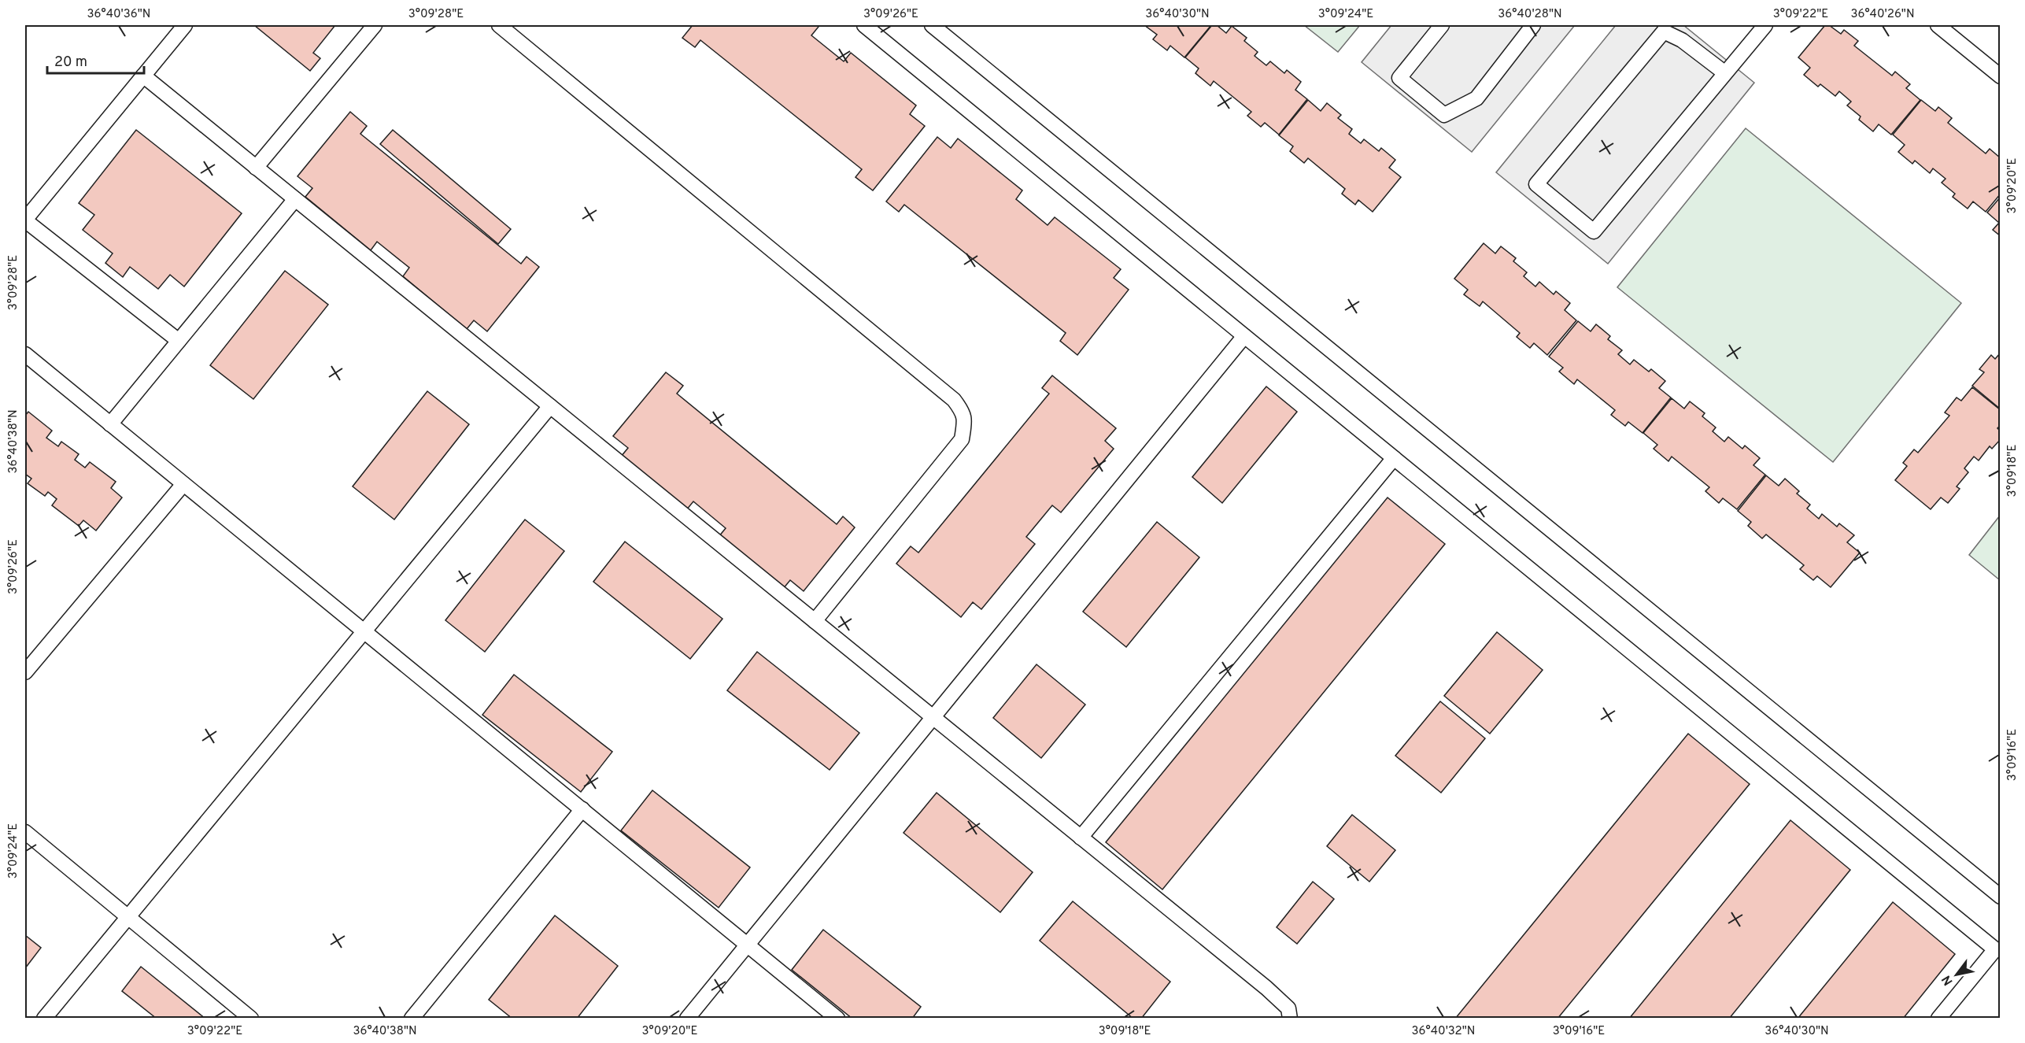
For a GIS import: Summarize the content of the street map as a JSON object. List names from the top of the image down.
{
  "scale_bar": "20 m",
  "north": "bottom left",
  "coordinates": [
    "36°40'36\"N",
    "3°09'28\"E",
    "3°09'26\"E",
    "36°40'30\"N",
    "3°09'24\"E",
    "36°40'28\"N",
    "3°09'22\"E",
    "36°40'26\"N",
    "3°09'20\"E",
    "36°40'38\"N",
    "3°09'18\"E",
    "3°09'16\"E",
    "36°40'32\"N"
  ]
}
